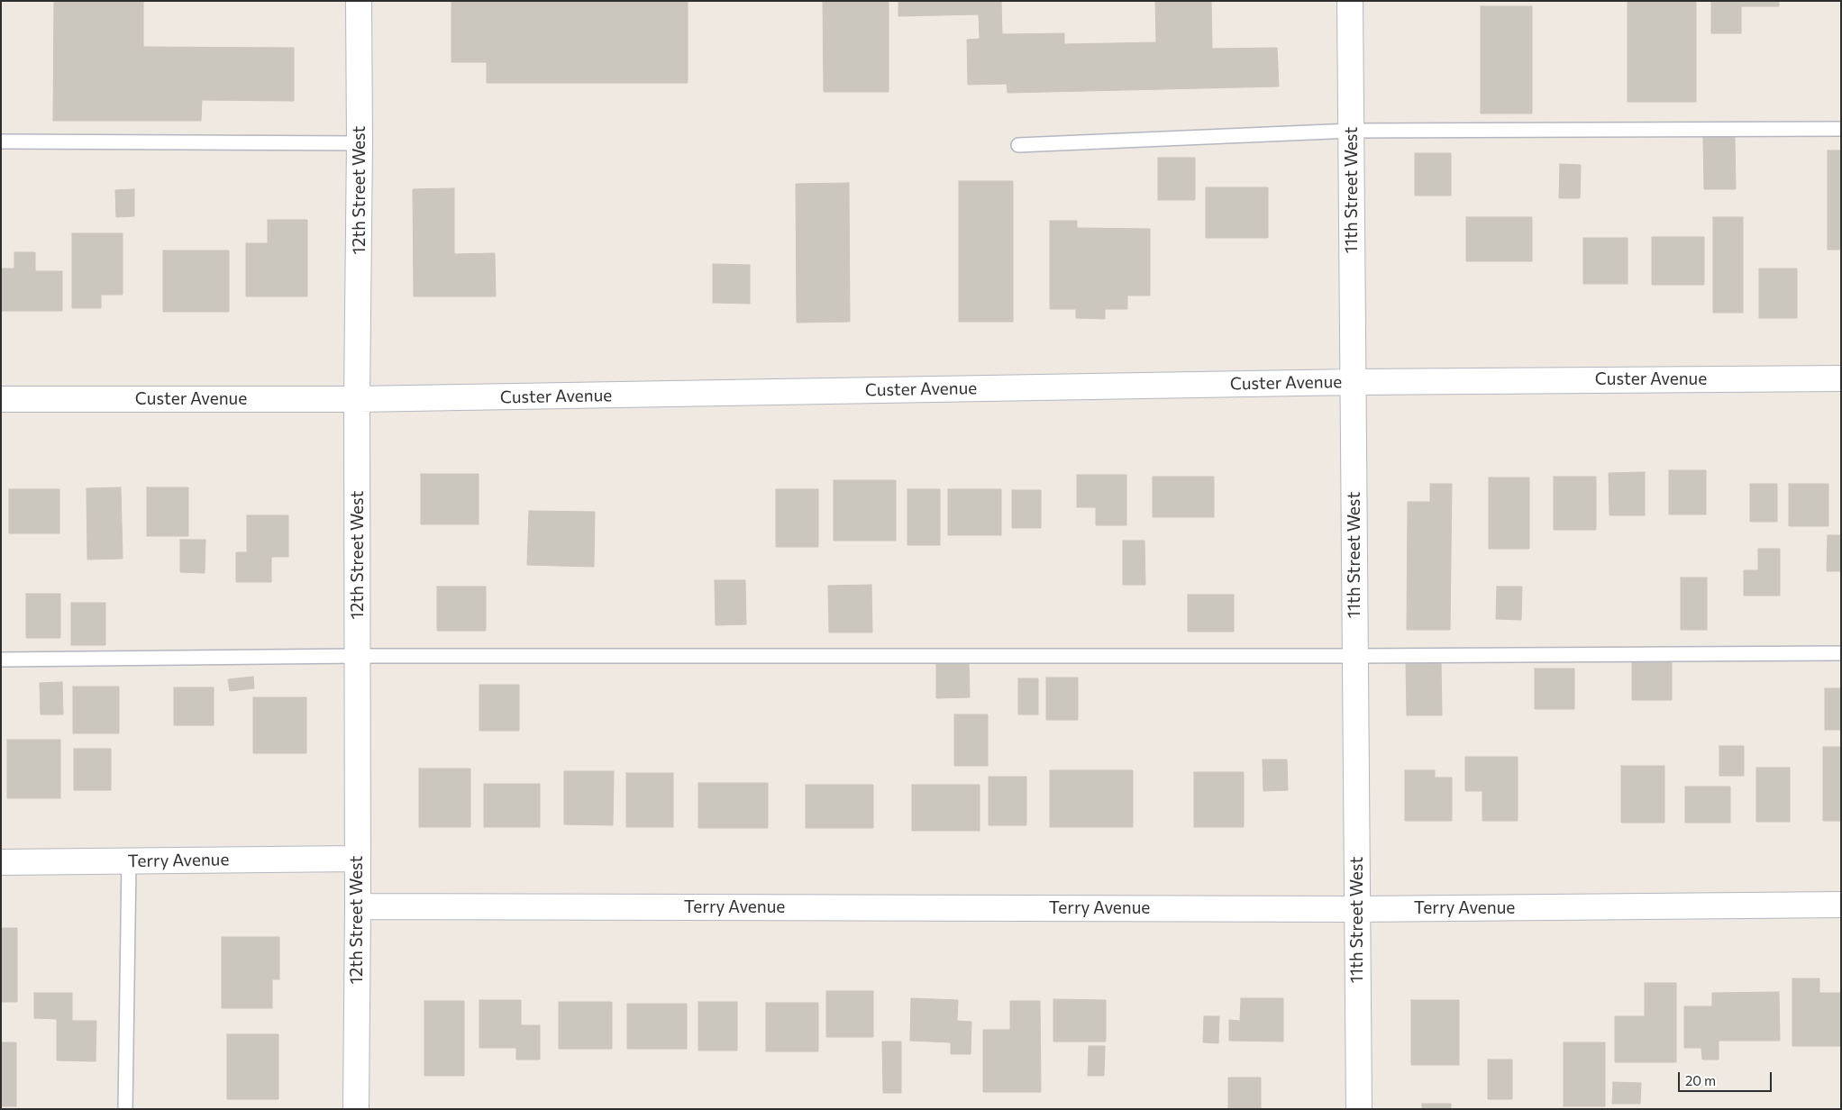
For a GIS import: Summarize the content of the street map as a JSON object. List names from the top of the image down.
{
  "streets": {
    "street": [
      "12th Street West",
      "11th Street West",
      "Custer Avenue",
      "Terry Avenue"
    ]
  },
  "crossings": [
    ["12th Street West", "Custer Avenue"],
    ["12th Street West", "Terry Avenue"],
    ["11th Street West", "Custer Avenue"],
    ["11th Street West", "Terry Avenue"]
  ],
  "scale_bar": "20 m"
}
